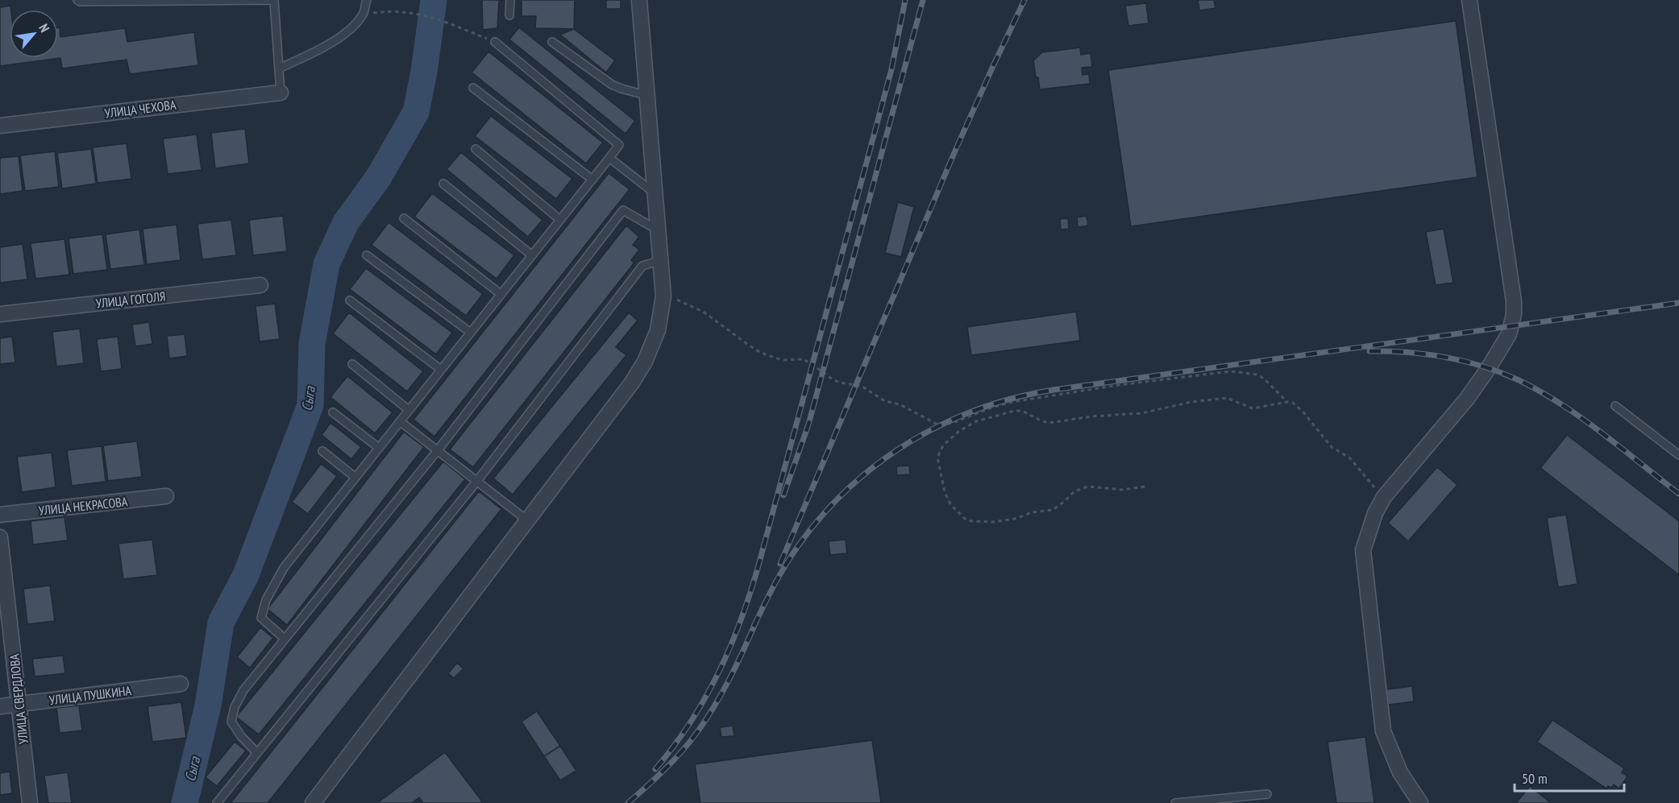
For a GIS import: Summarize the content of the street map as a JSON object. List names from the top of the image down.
{
  "streets": {
    "street": [
      "УЛИЦА ЧЕХОВА",
      "УЛИЦА ГОГОЛЯ",
      "УЛИЦА НЕКРАСОВА",
      "УЛИЦА ПУШКИНА",
      "УЛИЦА СВЕРДЛОВА"
    ]
  },
  "crossings": [
    ["УЛИЦА ПУШКИНА", "УЛИЦА СВЕРДЛОВА"]
  ],
  "water": ["Сыга"],
  "scale_bar": "50 m",
  "north": "top right"
}
